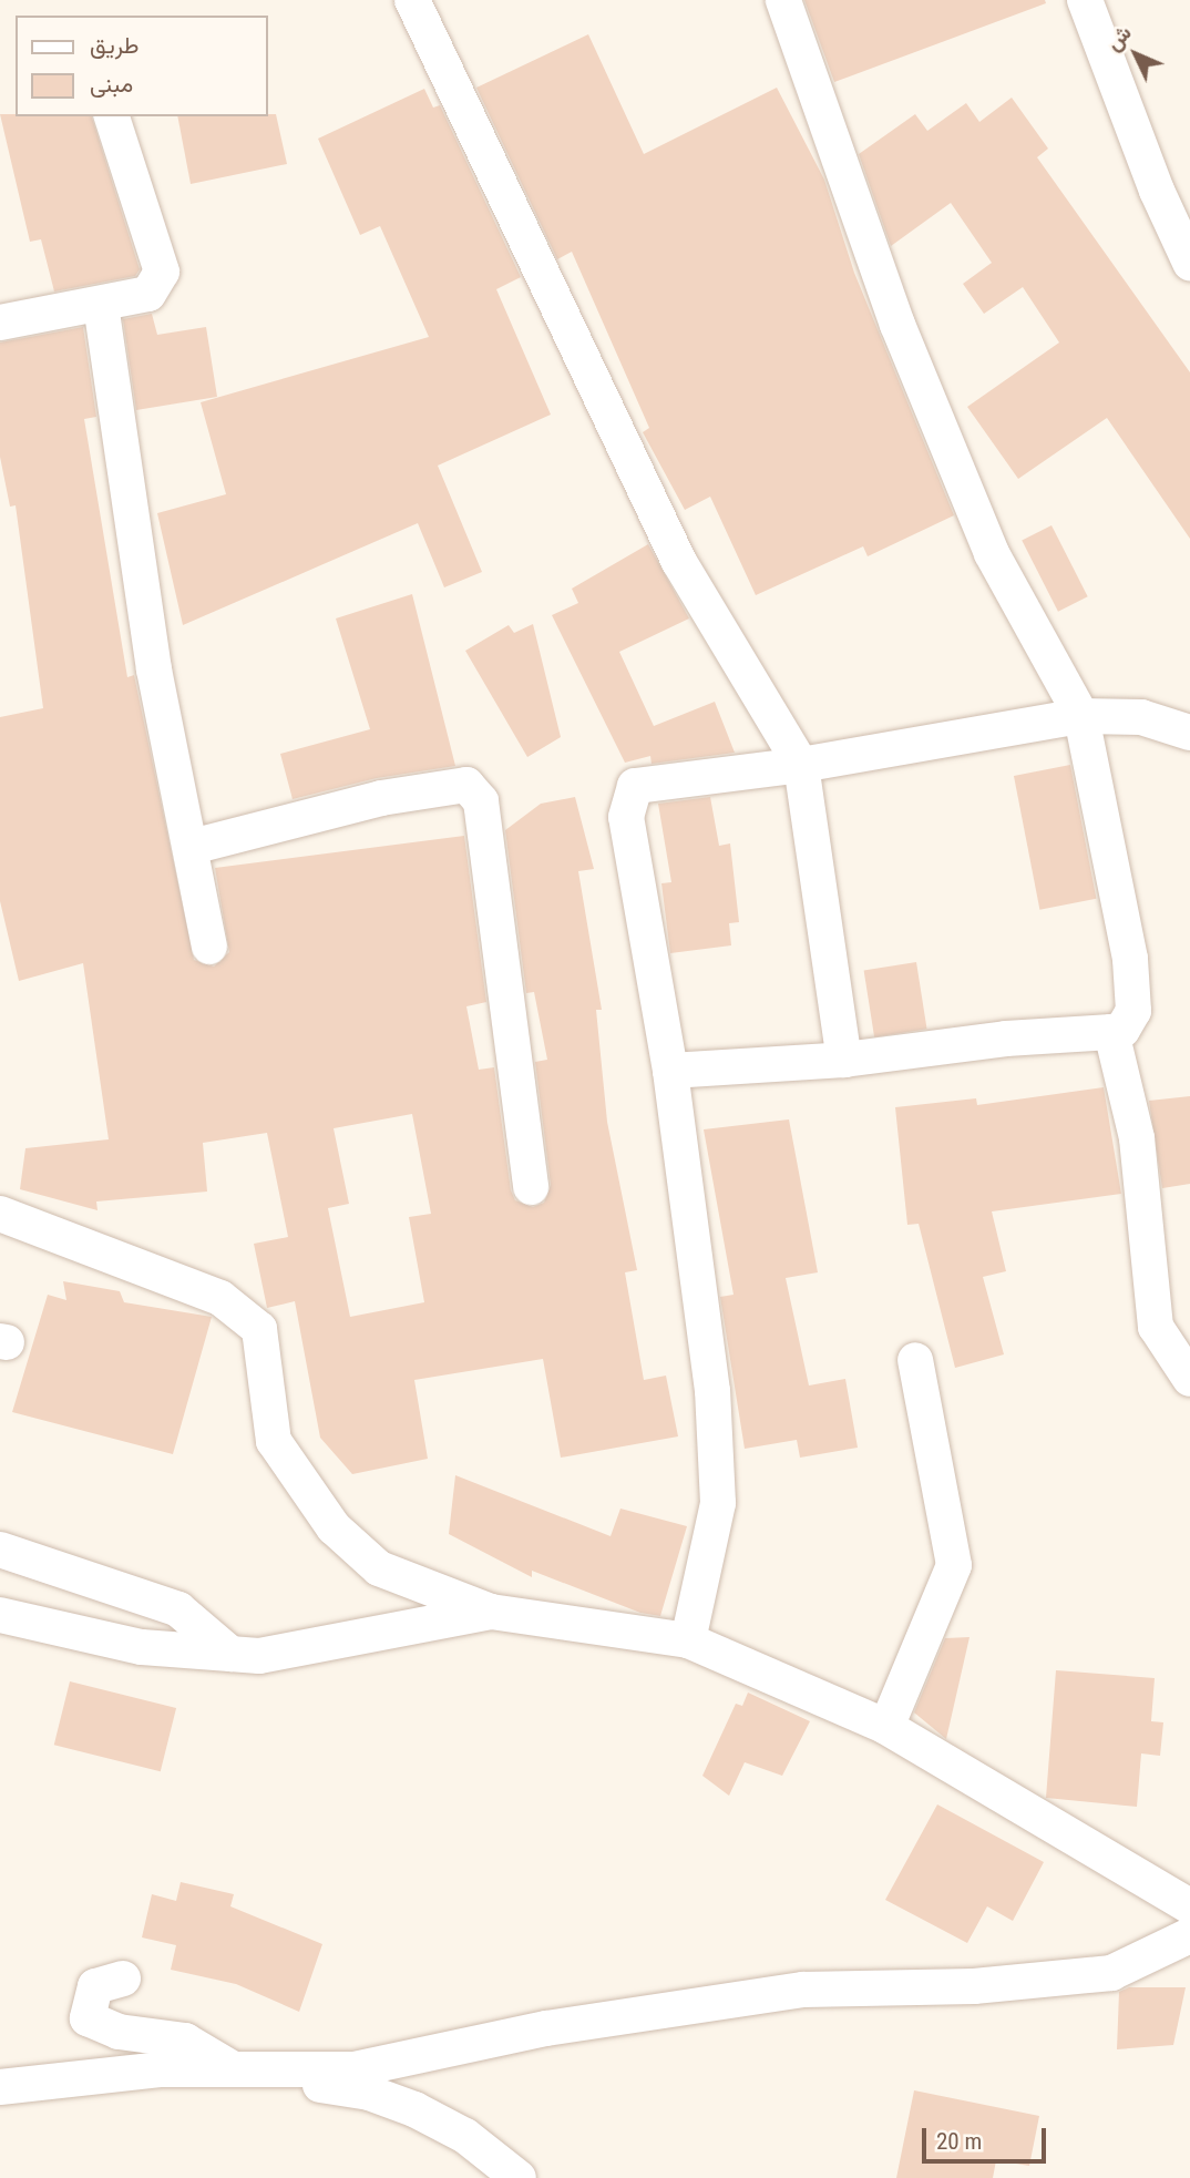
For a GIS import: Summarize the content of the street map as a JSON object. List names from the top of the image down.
{
  "legend": ["طريق", "مبنى"],
  "scale_bar": "20 m",
  "north": "top left"
}
